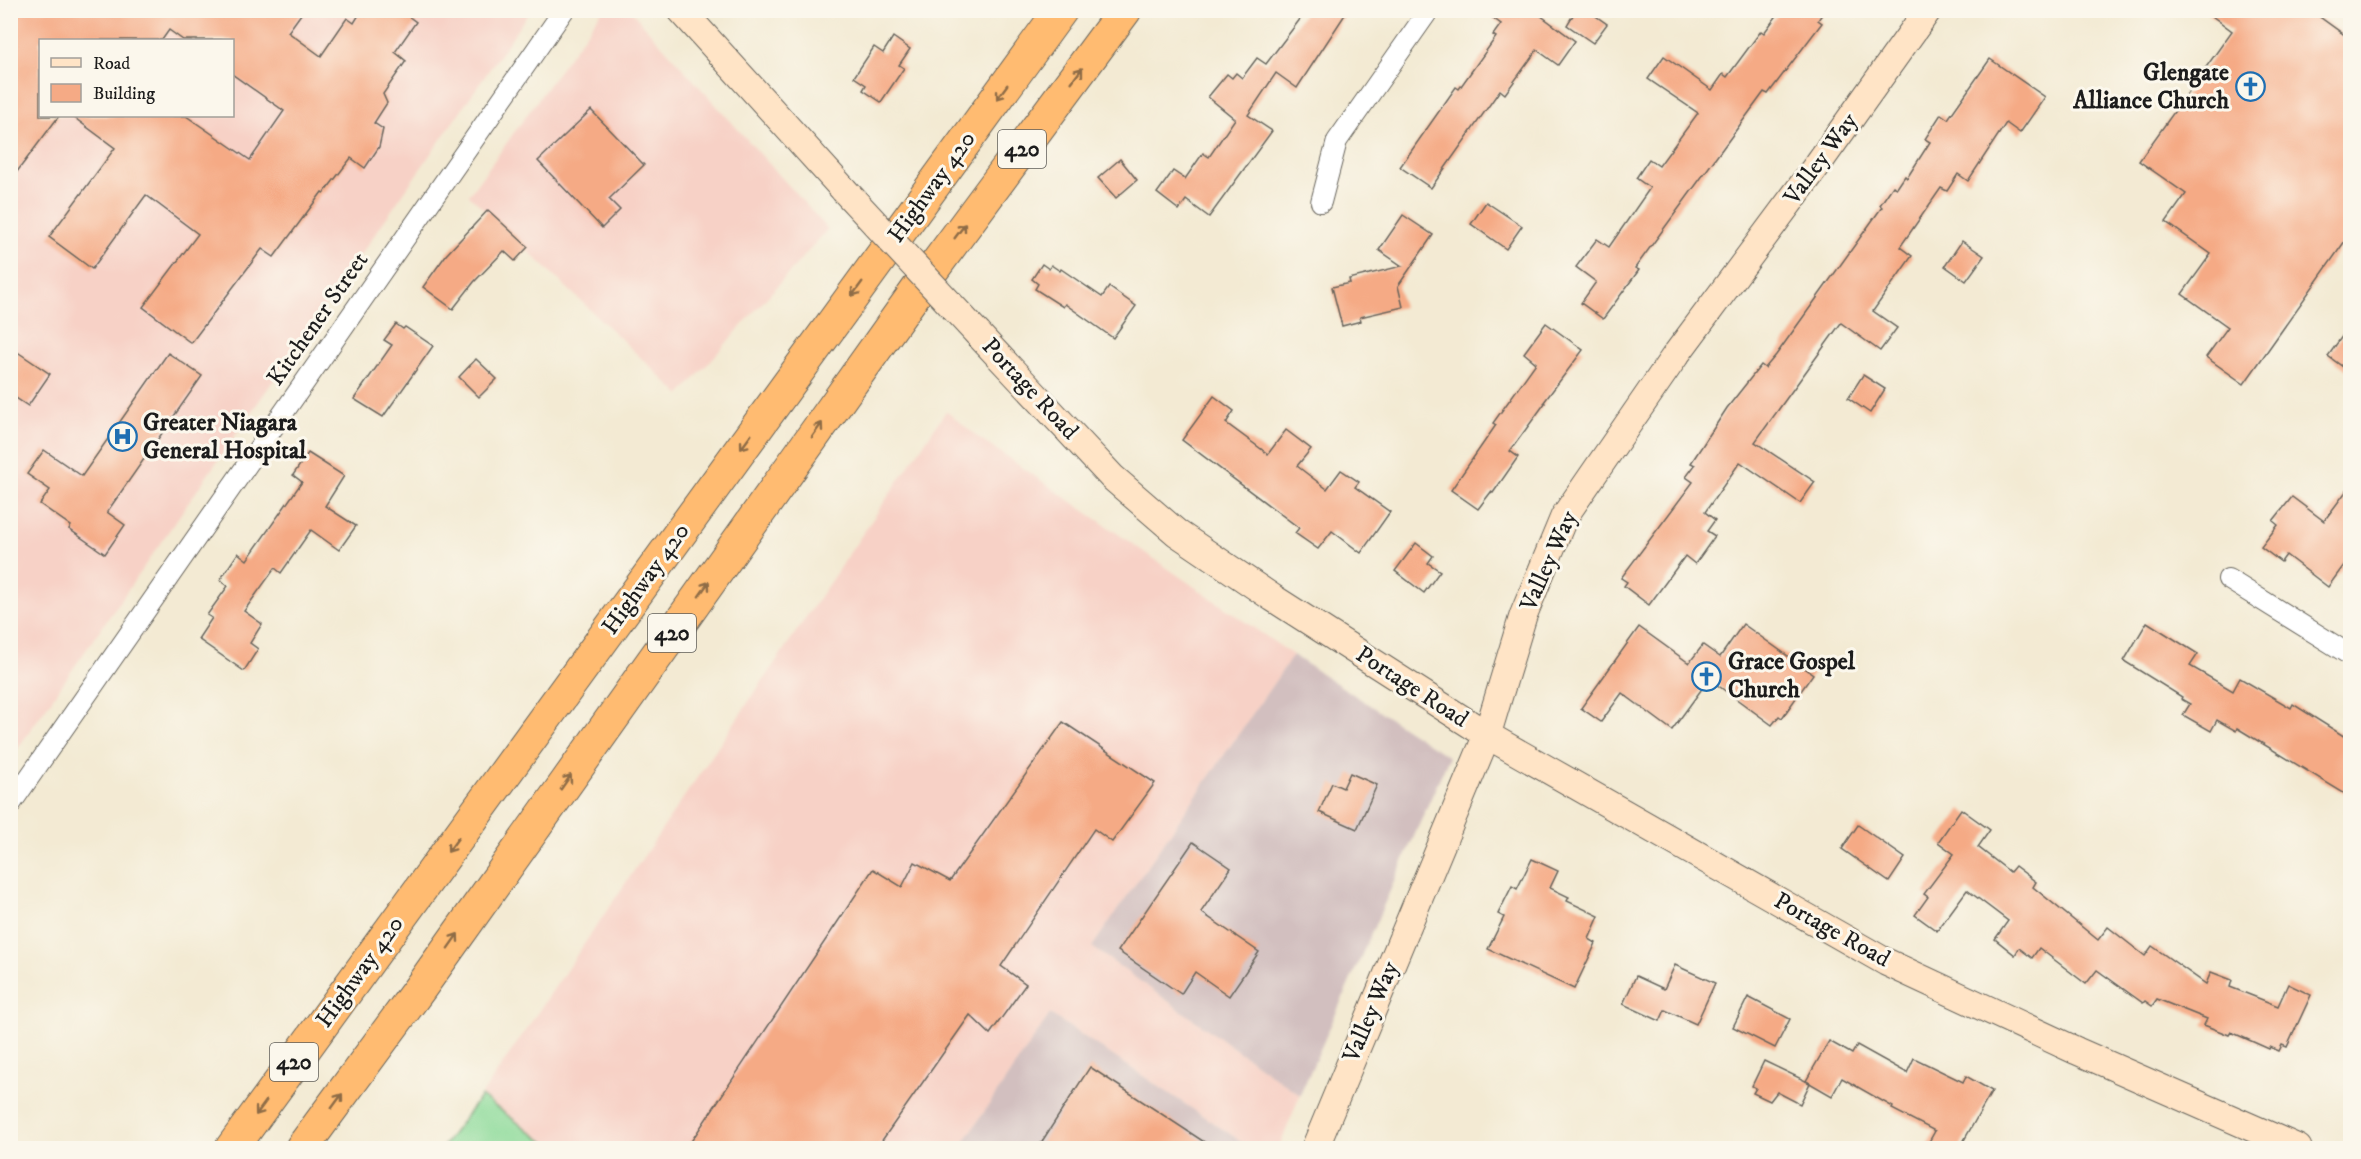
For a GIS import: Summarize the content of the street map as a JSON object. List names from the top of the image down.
{
  "streets": {
    "highway": ["420", "Highway 420"],
    "street": ["Valley Way", "Kitchener Street", "Portage Road"]
  },
  "crossings": [
    ["Valley Way", "Portage Road"]
  ],
  "places": {
    "church": ["Glengate Alliance Church", "Grace Gospel Church"],
    "hospital": ["Greater Niagara General Hospital"]
  },
  "legend": ["Road", "Building"]
}
